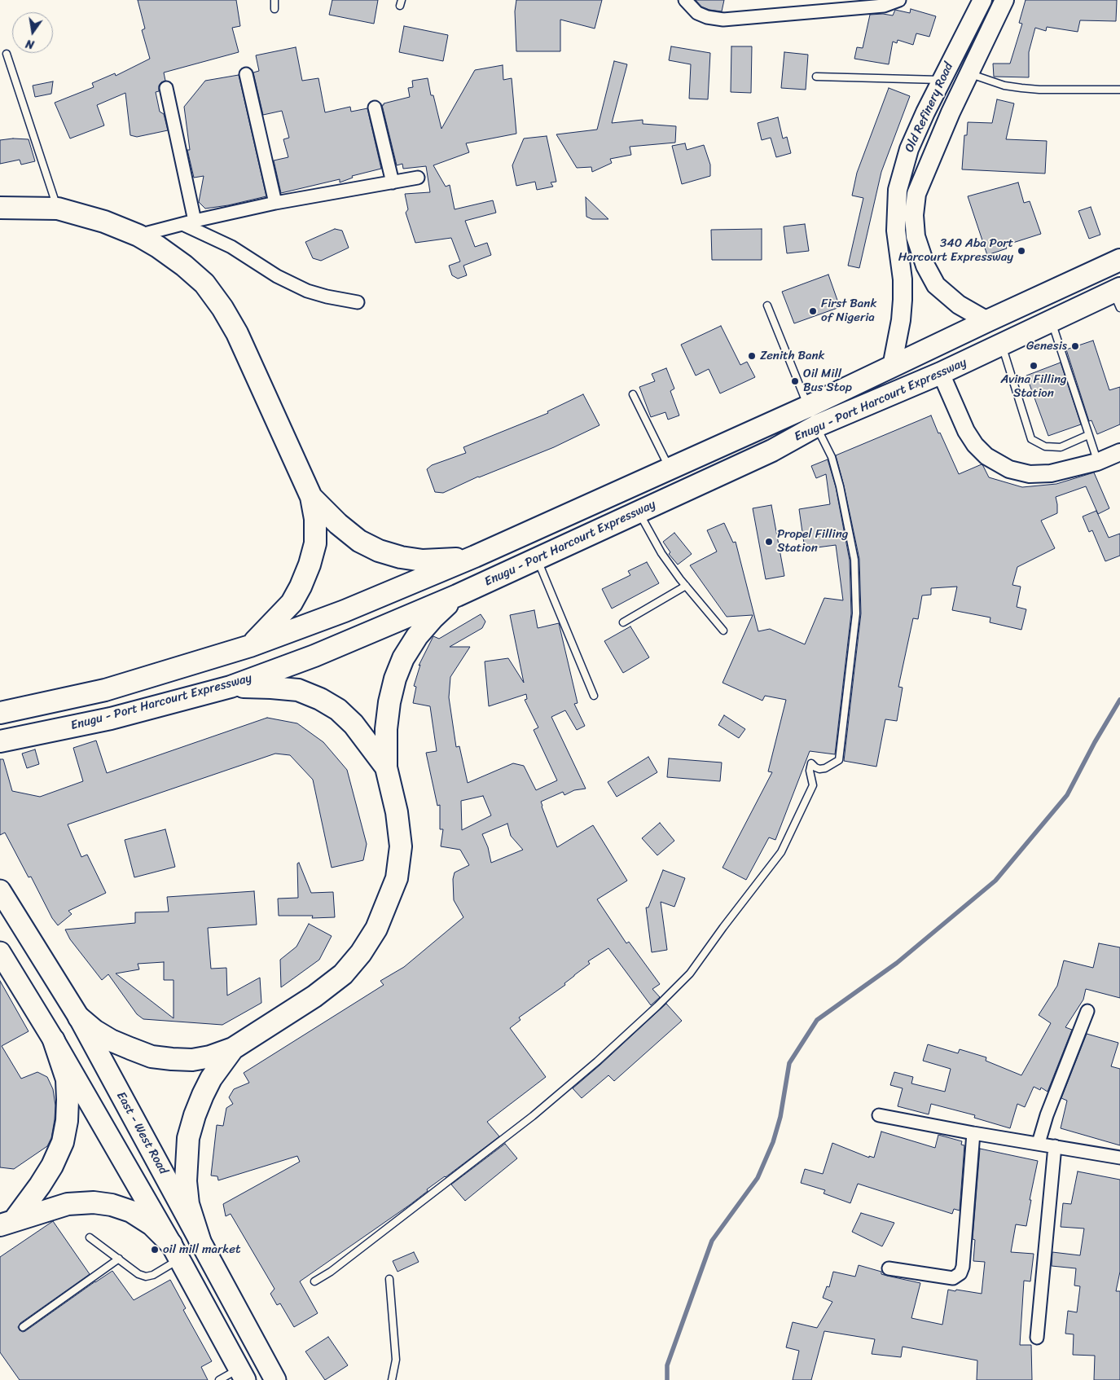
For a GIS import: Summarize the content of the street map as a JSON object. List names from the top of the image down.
{
  "streets": {
    "highway": ["Enugu - Port Harcourt Expressway"],
    "main road": ["Old Refinery Road", "East - West Road"]
  },
  "crossings": [
    ["Old Refinery Road", "Enugu - Port Harcourt Expressway"]
  ],
  "places": [
    "340 Aba Port Harcourt Expressway",
    "First Bank of Nigeria",
    "Genesis",
    "Zenith Bank",
    "Avina Filling Station",
    "Oil Mill Bus Stop",
    "Propel Filling Station",
    "oil mill market"
  ],
  "north": "bottom"
}
